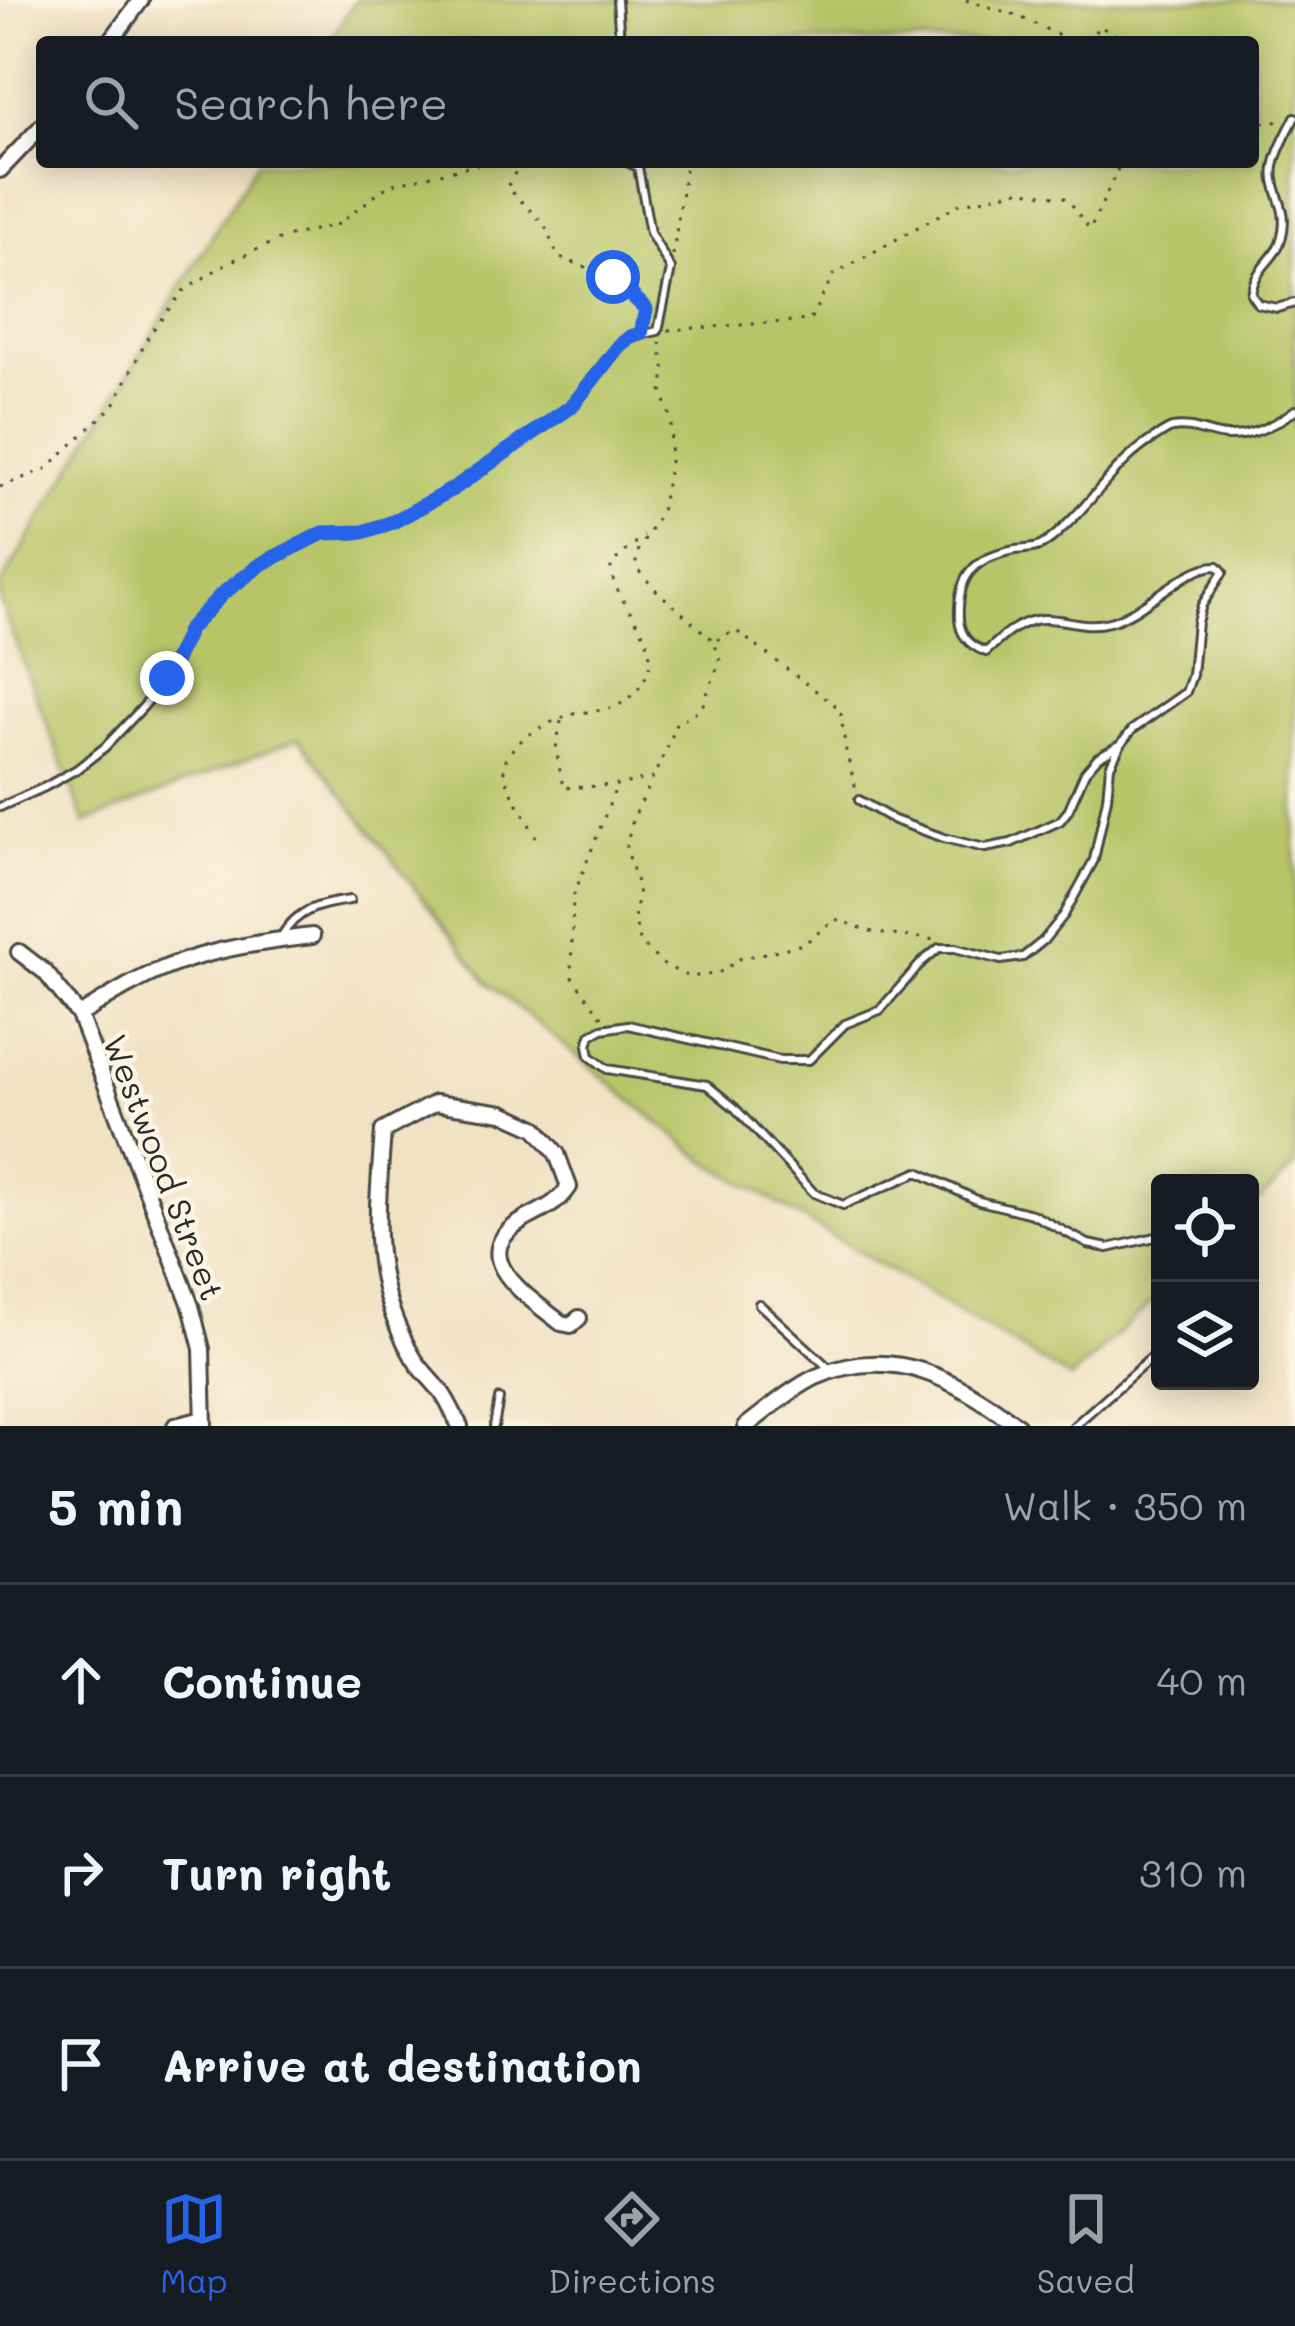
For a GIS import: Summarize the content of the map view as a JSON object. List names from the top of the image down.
{
  "streets": {
    "street": ["Westwood Street"]
  },
  "page": {
    "search": "Search here",
    "heading": ["5 min", "Walk · 350 m"],
    "list": [
      ["Continue", "40 m"],
      ["Turn right", "310 m"],
      "Arrive at destination"
    ],
    "nav": ["Map", "Directions", "Saved"]
  }
}
